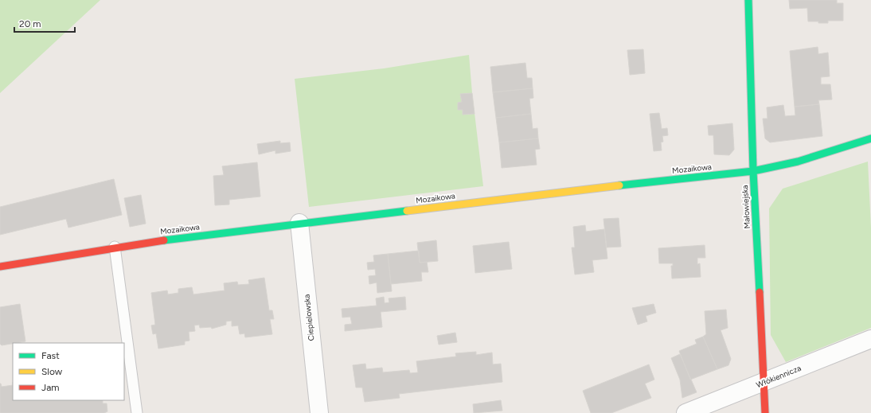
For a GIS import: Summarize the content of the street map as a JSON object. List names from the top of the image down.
{
  "streets": {
    "street": [
      "Mozaikowa",
      "Małowiejska",
      "Ciepielowska",
      "Włókiennicza"
    ]
  },
  "crossings": [
    ["Mozaikowa", "Małowiejska"],
    ["Mozaikowa", "Ciepielowska"],
    ["Małowiejska", "Włókiennicza"]
  ],
  "legend": ["Fast", "Slow", "Jam"],
  "scale_bar": "20 m"
}
